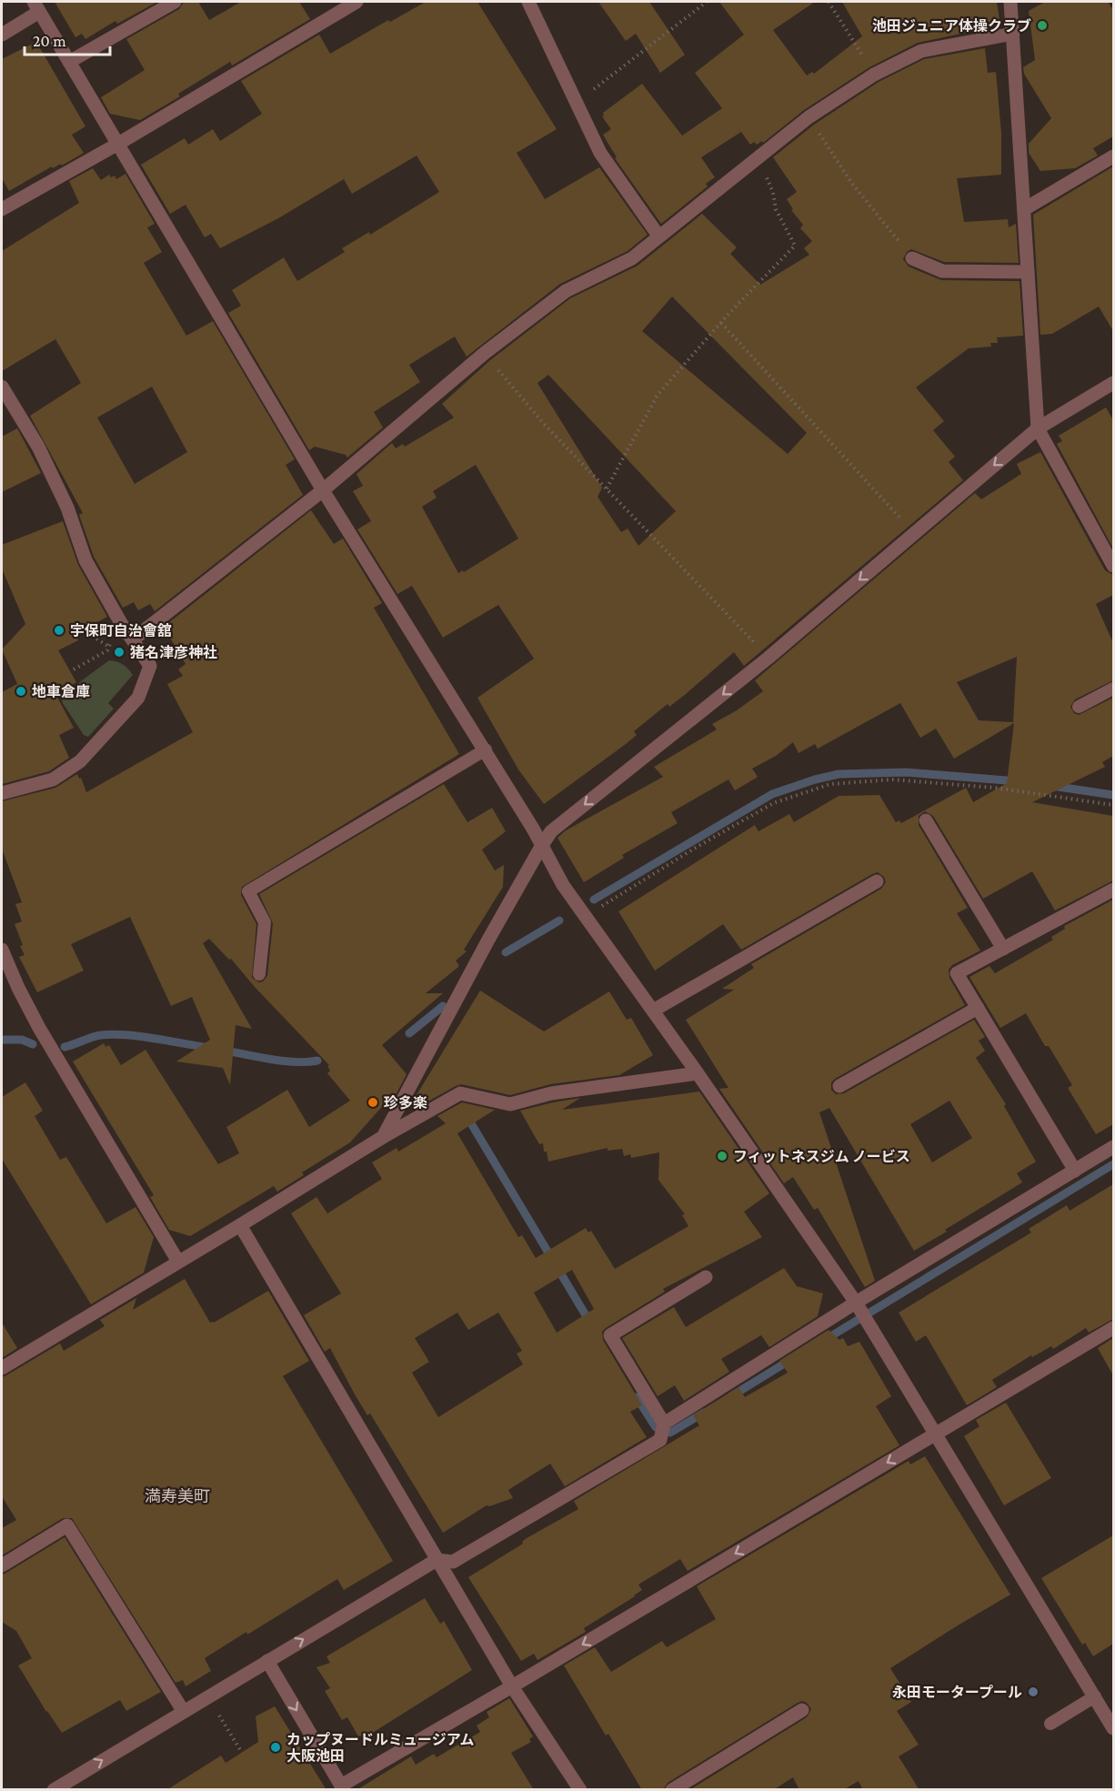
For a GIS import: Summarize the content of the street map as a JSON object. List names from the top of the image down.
{
  "districts": ["満寿美町"],
  "places": [
    "池田ジュニア体操クラブ",
    "宇保町自治會舘",
    "猪名津彦神社",
    "地車倉庫",
    "珍多楽",
    "フィットネスジム ノービス",
    "永田モータープール",
    "カップヌードルミュージアム 大阪池田"
  ],
  "scale_bar": "20 m"
}
